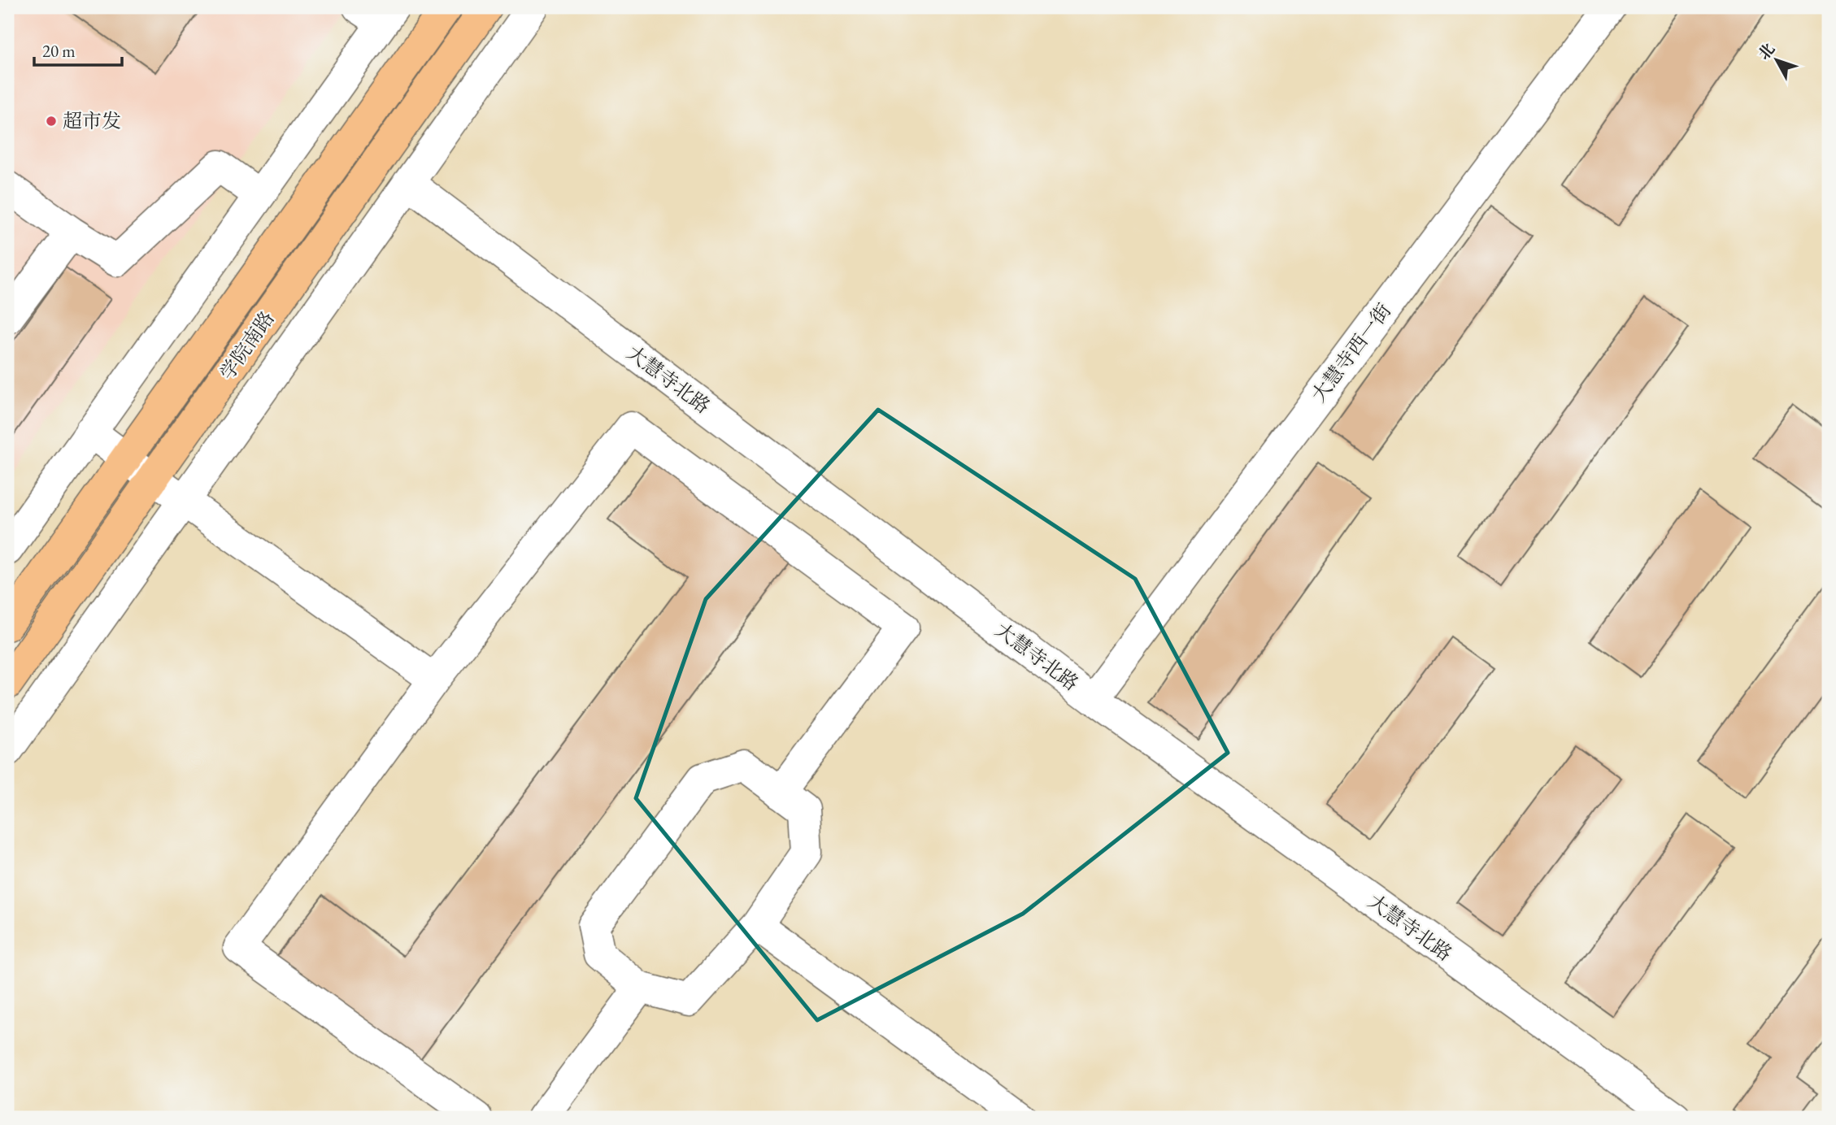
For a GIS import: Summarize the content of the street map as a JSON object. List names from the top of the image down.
{
  "streets": {
    "main road": ["学院南路"],
    "street": ["大慧寺西一街", "大慧寺北路"]
  },
  "crossings": [
    ["大慧寺西一街", "大慧寺北路"]
  ],
  "places": ["超市发"],
  "scale_bar": "20 m",
  "north": "top left"
}
